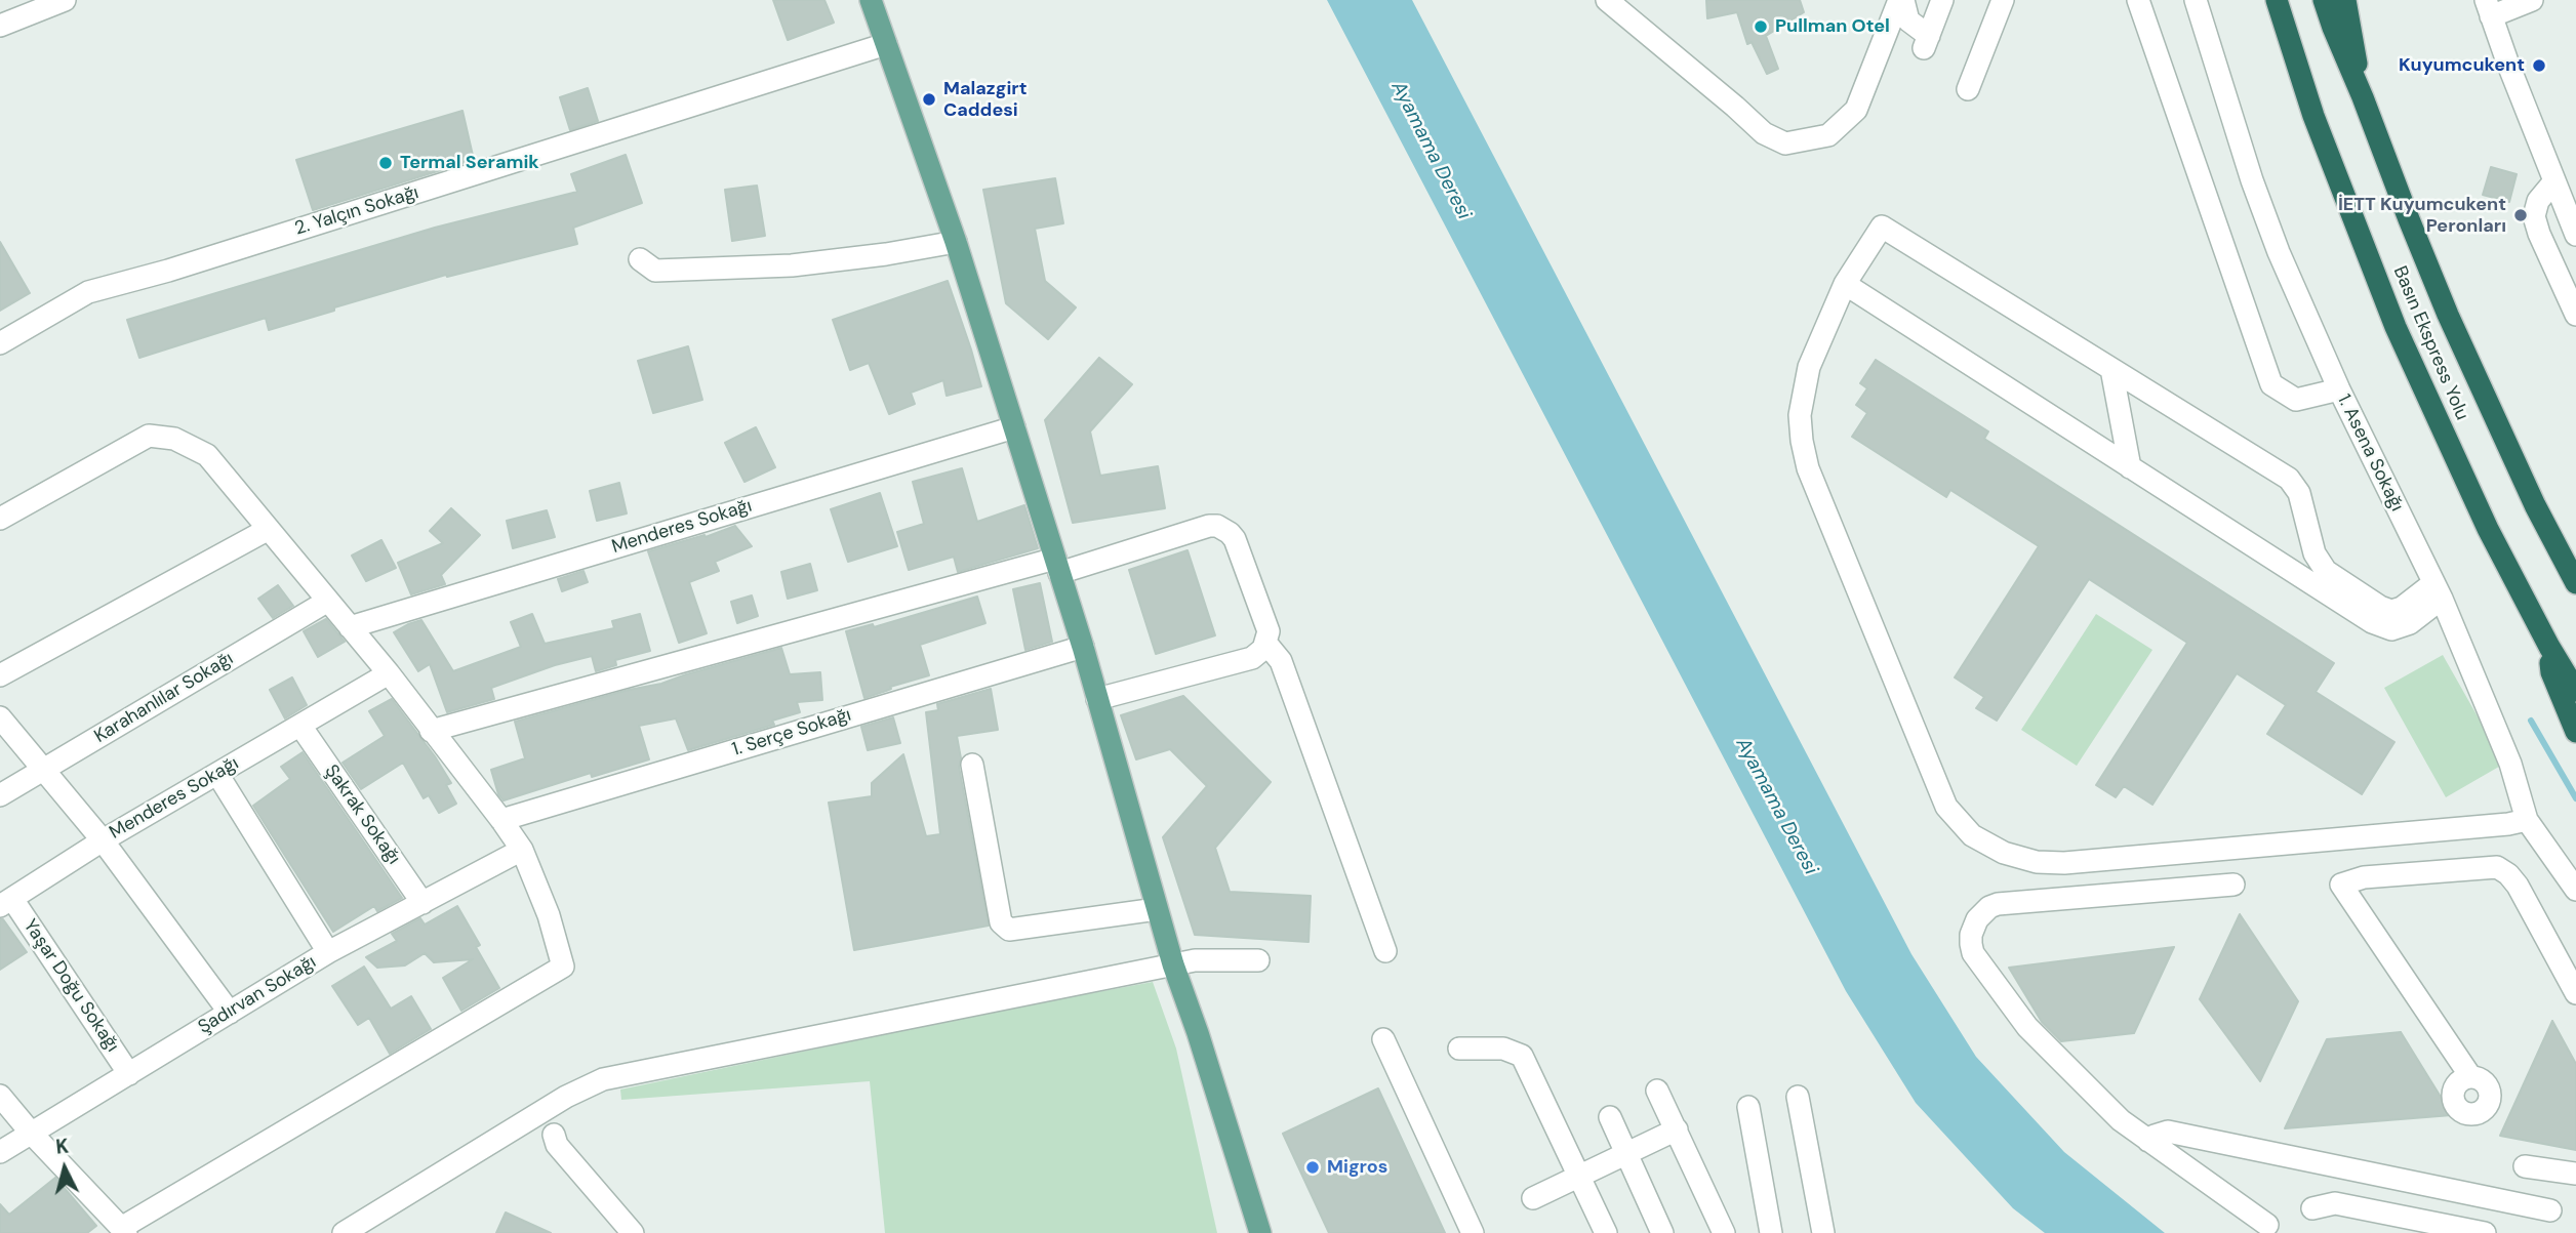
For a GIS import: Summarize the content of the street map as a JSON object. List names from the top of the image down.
{
  "streets": {
    "highway": ["Basın Ekspress Yolu"],
    "street": [
      "2. Yalçın Sokağı",
      "1. Asena Sokağı",
      "Menderes Sokağı",
      "Karahanlılar Sokağı",
      "1. Serçe Sokağı",
      "Şakrak Sokağı",
      "Yaşar Doğu Sokağı",
      "Şadırvan Sokağı"
    ]
  },
  "crossings": [
    ["Menderes Sokağı", "Şakrak Sokağı"],
    ["Menderes Sokağı", "Yaşar Doğu Sokağı"],
    ["Şakrak Sokağı", "Şadırvan Sokağı"],
    ["Yaşar Doğu Sokağı", "Şadırvan Sokağı"]
  ],
  "water": ["Ayamama Deresi"],
  "places": [
    "Pullman Otel",
    "Kuyumcukent",
    "Malazgirt Caddesi",
    "Termal Seramik",
    "İETT Kuyumcukent Peronları",
    "Migros"
  ],
  "north": "top"
}
